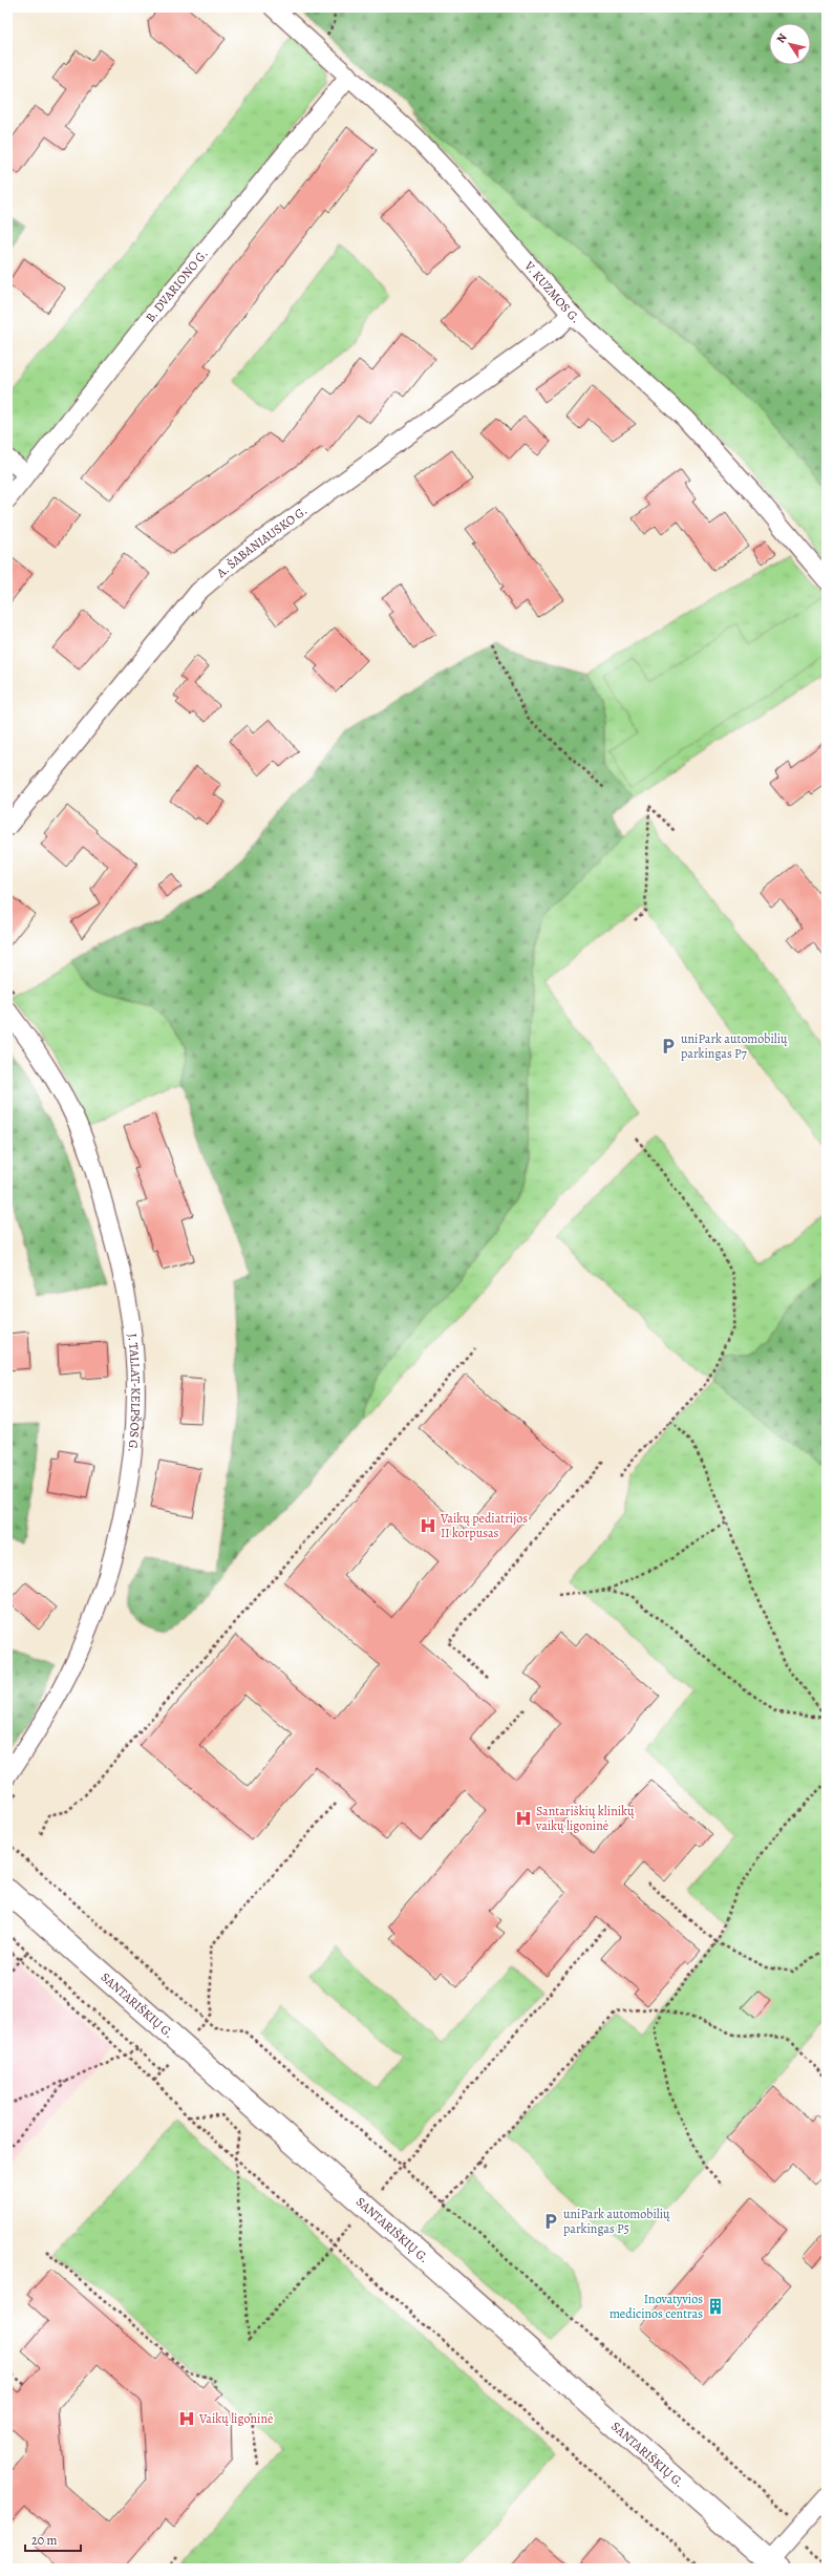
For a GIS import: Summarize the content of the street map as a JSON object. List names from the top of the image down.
{
  "streets": {
    "main road": ["SANTARIŠKIŲ G."],
    "street": [
      "B. DVARIONO G.",
      "V. KUZMOS G.",
      "A. ŠABANIAUSKO G.",
      "J. TALLAT-KELPŠOS G."
    ]
  },
  "crossings": [
    ["B. DVARIONO G.", "V. KUZMOS G."],
    ["V. KUZMOS G.", "A. ŠABANIAUSKO G."]
  ],
  "places": {
    "parking": ["uniPark automobilių parkingas P7", "uniPark automobilių parkingas P5"],
    "hospital": ["Vaikų pediatrijos II korpusas", "Santariškių klinikų vaikų ligoninė", "Vaikų ligoninė"],
    "building": ["Inovatyvios medicinos centras"]
  },
  "scale_bar": "20 m",
  "north": "top left"
}
